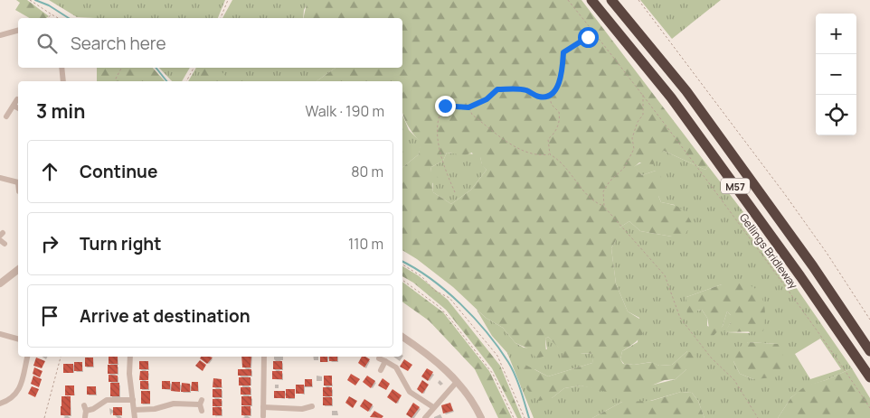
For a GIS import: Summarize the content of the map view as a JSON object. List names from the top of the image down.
{
  "streets": {
    "highway": ["M57"],
    "path": ["Gellings Bridleway"]
  },
  "page": {
    "map_buttons": ["+", "−"],
    "search": "Search here",
    "heading": ["3 min", "Walk · 190 m"],
    "list": [
      ["Continue", "80 m"],
      ["Turn right", "110 m"],
      "Arrive at destination"
    ]
  }
}
